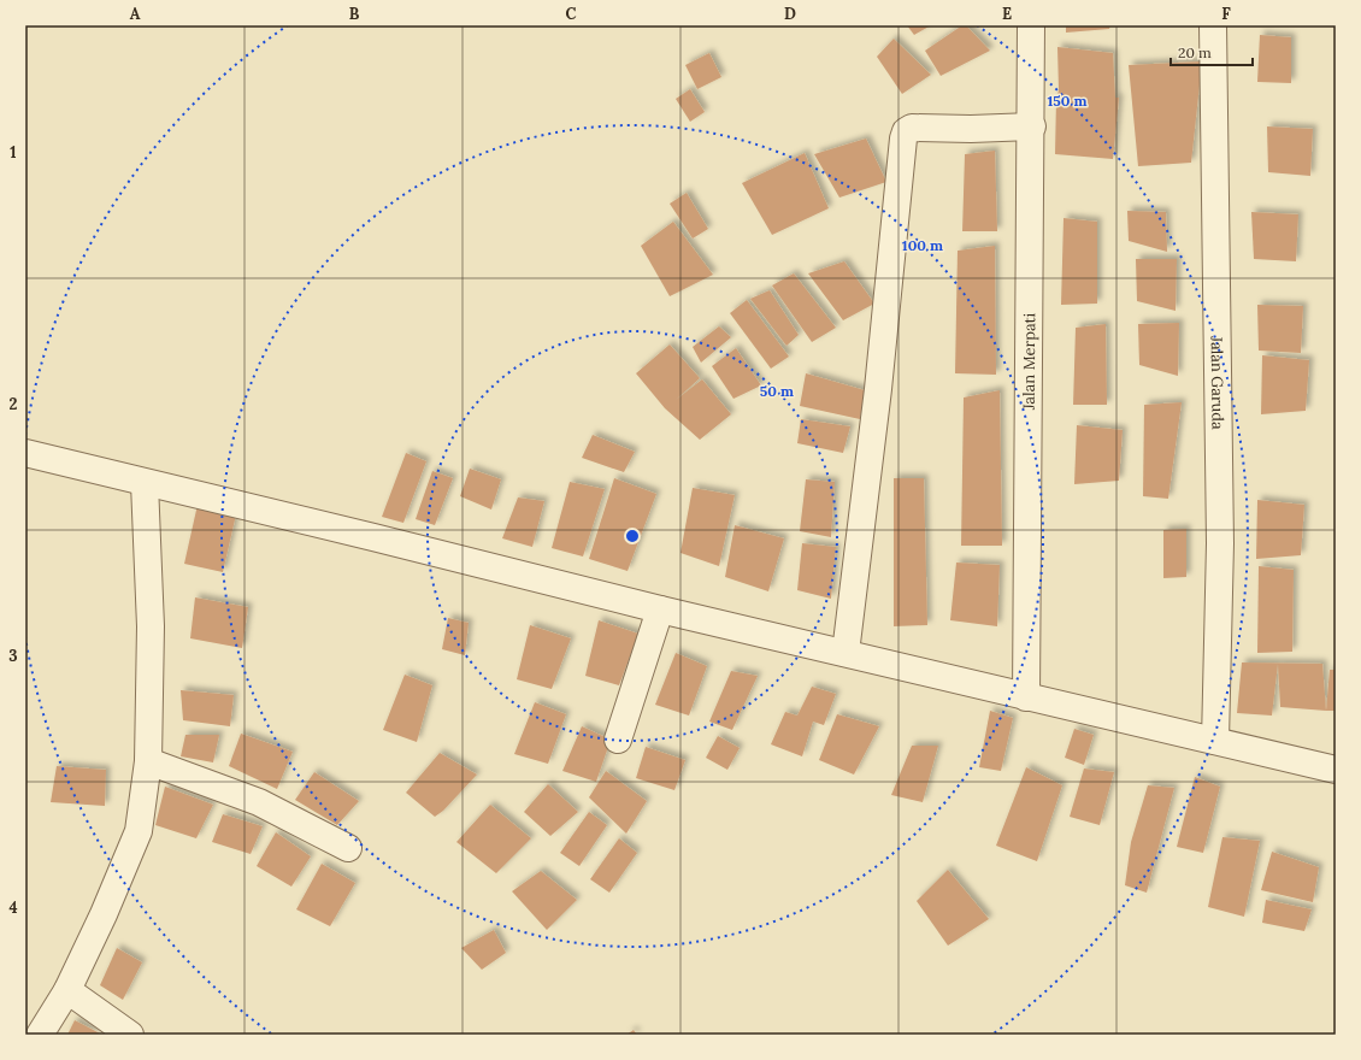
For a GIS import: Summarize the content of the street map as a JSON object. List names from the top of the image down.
{
  "streets": {
    "street": ["Jalan Merpati", "Jalan Garuda"]
  },
  "scale_bar": "20 m",
  "grid": {
    "columns": [
      "A",
      "B",
      "C",
      "D",
      "E",
      "F"
    ],
    "rows": [
      "1",
      "2",
      "3",
      "4"
    ]
  },
  "rings": ["150 m", "100 m", "50 m"]
}
